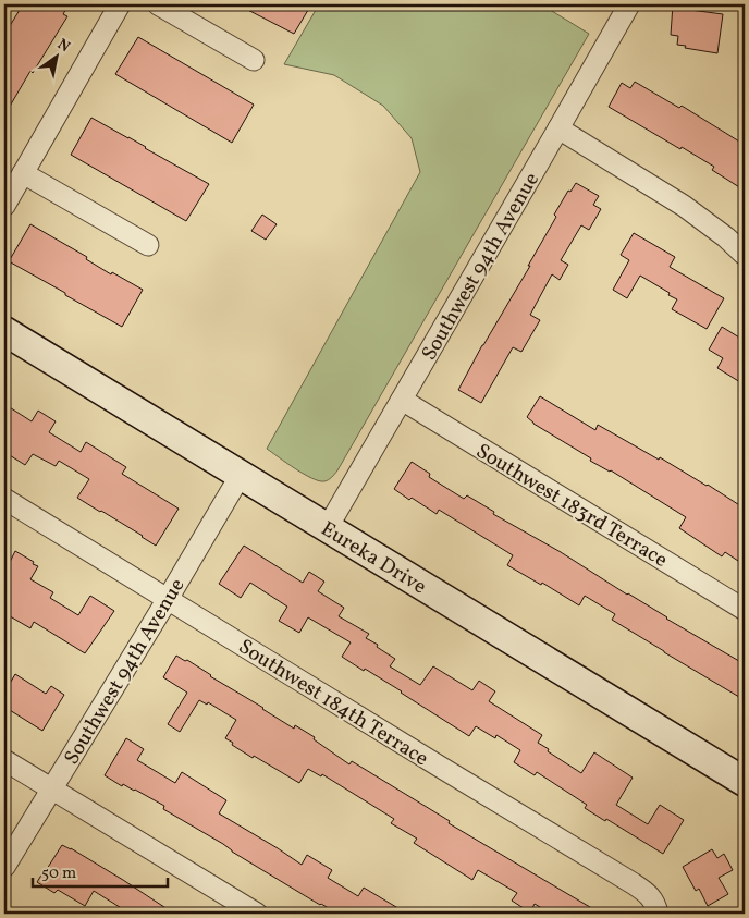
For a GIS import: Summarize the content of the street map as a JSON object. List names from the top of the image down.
{
  "streets": {
    "main road": ["Eureka Drive"],
    "street": ["Southwest 94th Avenue", "Southwest 183rd Terrace", "Southwest 184th Terrace"]
  },
  "crossings": [
    ["Southwest 94th Avenue", "Southwest 183rd Terrace"],
    ["Southwest 94th Avenue", "Eureka Drive"],
    ["Southwest 94th Avenue", "Southwest 184th Terrace"]
  ],
  "scale_bar": "50 m",
  "north": "top right"
}
